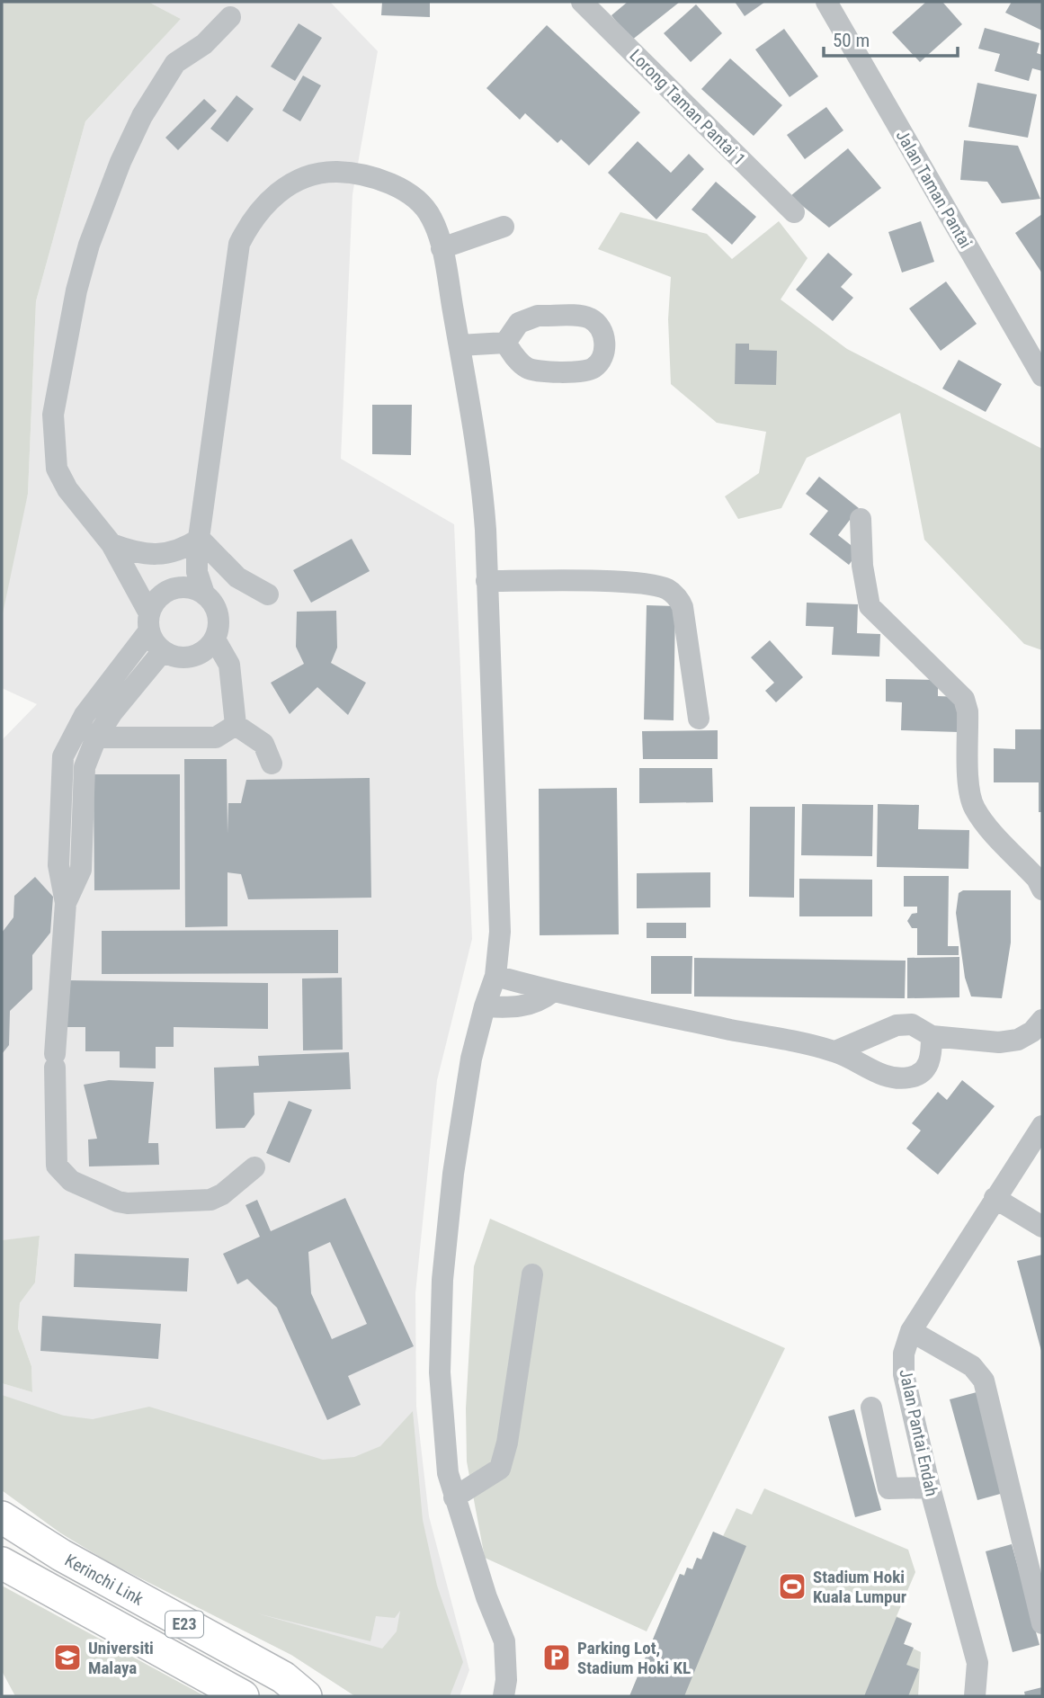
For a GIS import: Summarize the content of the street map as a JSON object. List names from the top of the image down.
{
  "streets": {
    "highway": ["Kerinchi Link", "E23"],
    "street": ["Lorong Taman Pantai 1", "Jalan Taman Pantai", "Jalan Pantai Endah"]
  },
  "places": {
    "sports": ["Stadium Hoki Kuala Lumpur"],
    "school or university": ["Universiti Malaya"],
    "parking": ["Parking Lot, Stadium Hoki KL"]
  },
  "scale_bar": "50 m"
}
